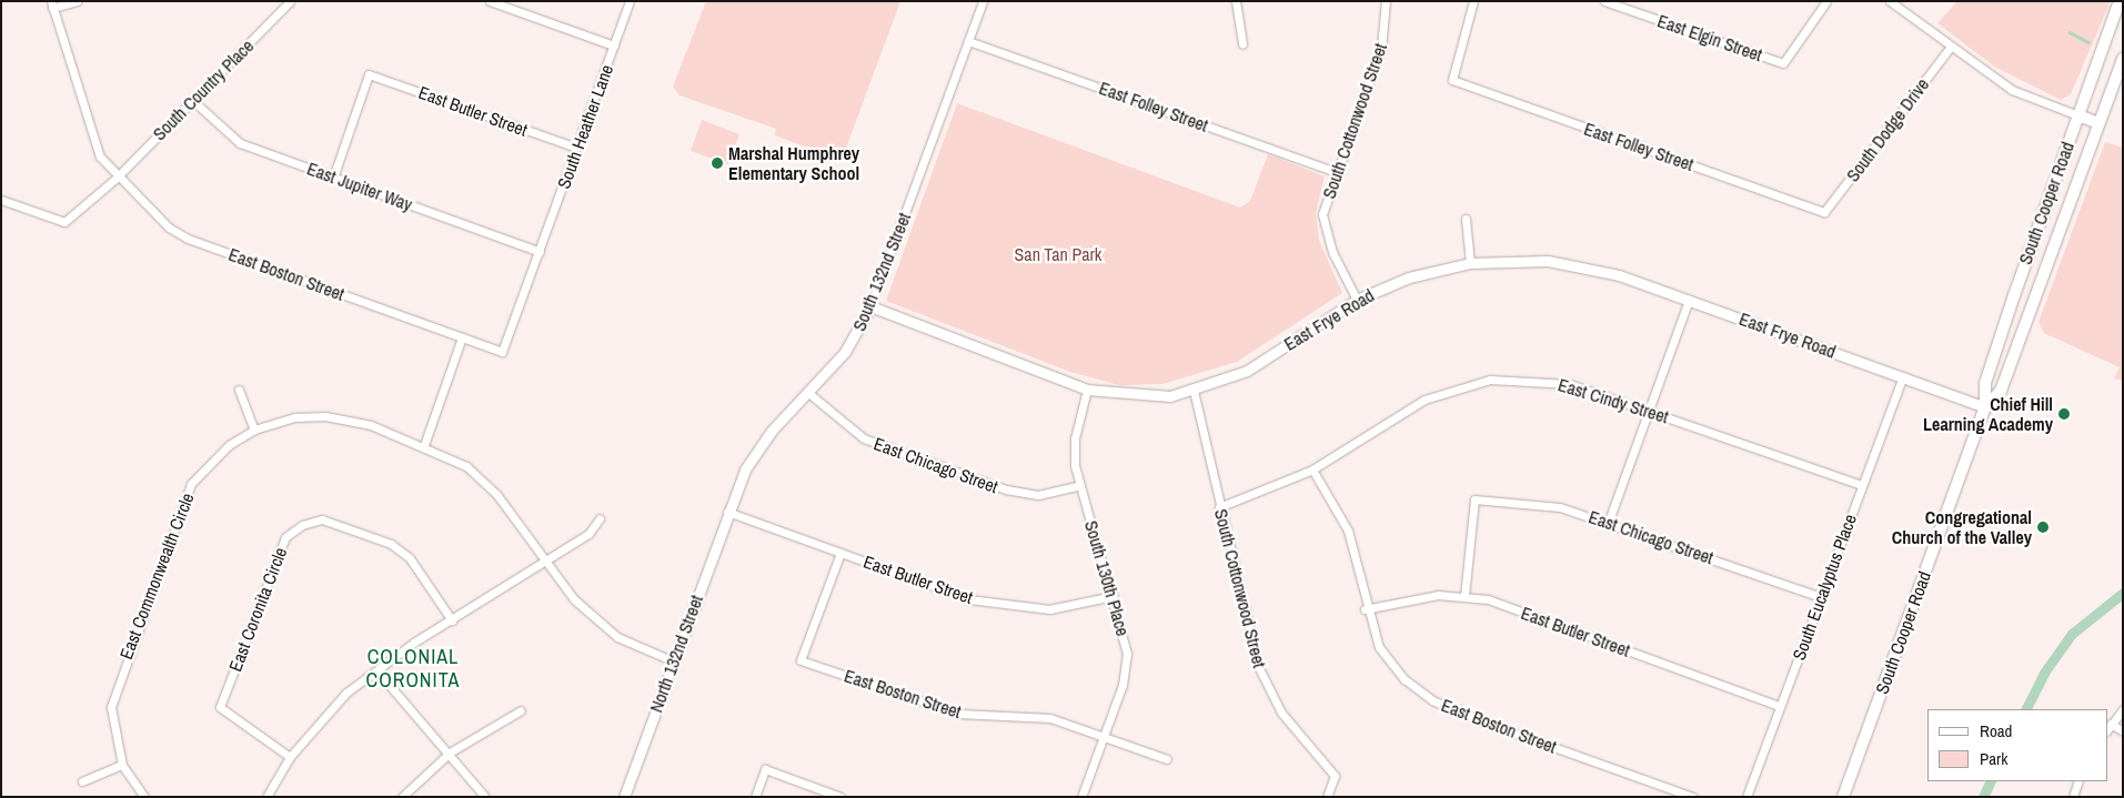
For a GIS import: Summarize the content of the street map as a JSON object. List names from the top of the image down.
{
  "streets": {
    "main road": ["South Cooper Road"],
    "street": [
      "East Elgin Street",
      "South Country Place",
      "East Folley Street",
      "East Butler Street",
      "South Cottonwood Street",
      "South Heather Lane",
      "South Dodge Drive",
      "East Jupiter Way",
      "South 132nd Street",
      "East Boston Street",
      "East Frye Road",
      "East Cindy Street",
      "East Chicago Street",
      "East Commonwealth Circle",
      "South 130th Place",
      "South Eucalyptus Place",
      "East Coronita Circle",
      "North 132nd Street"
    ]
  },
  "crossings": [
    ["South Country Place", "East Jupiter Way"],
    ["South Country Place", "East Boston Street"],
    ["East Folley Street", "South Cottonwood Street"],
    ["East Folley Street", "South Dodge Drive"],
    ["East Folley Street", "South 132nd Street"],
    ["East Butler Street", "South Heather Lane"],
    ["East Butler Street", "East Jupiter Way"],
    ["East Butler Street", "South 132nd Street"],
    ["East Butler Street", "East Boston Street"],
    ["East Butler Street", "East Chicago Street"],
    ["East Butler Street", "South 130th Place"],
    ["East Butler Street", "South Eucalyptus Place"],
    ["East Butler Street", "North 132nd Street"],
    ["South Cottonwood Street", "East Frye Road"],
    ["South Cottonwood Street", "East Cindy Street"],
    ["South Heather Lane", "East Jupiter Way"],
    ["South Heather Lane", "East Boston Street"],
    ["East Jupiter Way", "East Boston Street"],
    ["South Cooper Road", "East Frye Road"],
    ["South 132nd Street", "East Frye Road"],
    ["South 132nd Street", "East Chicago Street"],
    ["South 132nd Street", "North 132nd Street"],
    ["East Boston Street", "East Cindy Street"],
    ["East Boston Street", "South 130th Place"],
    ["East Frye Road", "South 130th Place"],
    ["East Frye Road", "South Eucalyptus Place"],
    ["East Cindy Street", "South Eucalyptus Place"],
    ["East Chicago Street", "South 130th Place"],
    ["East Chicago Street", "South Eucalyptus Place"],
    ["East Commonwealth Circle", "North 132nd Street"]
  ],
  "districts": ["COLONIAL CORONITA"],
  "parks": ["San Tan Park"],
  "places": ["Marshal Humphrey Elementary School", "Chief Hill Learning Academy", "Congregational Church of the Valley"],
  "legend": ["Road", "Park"]
}
